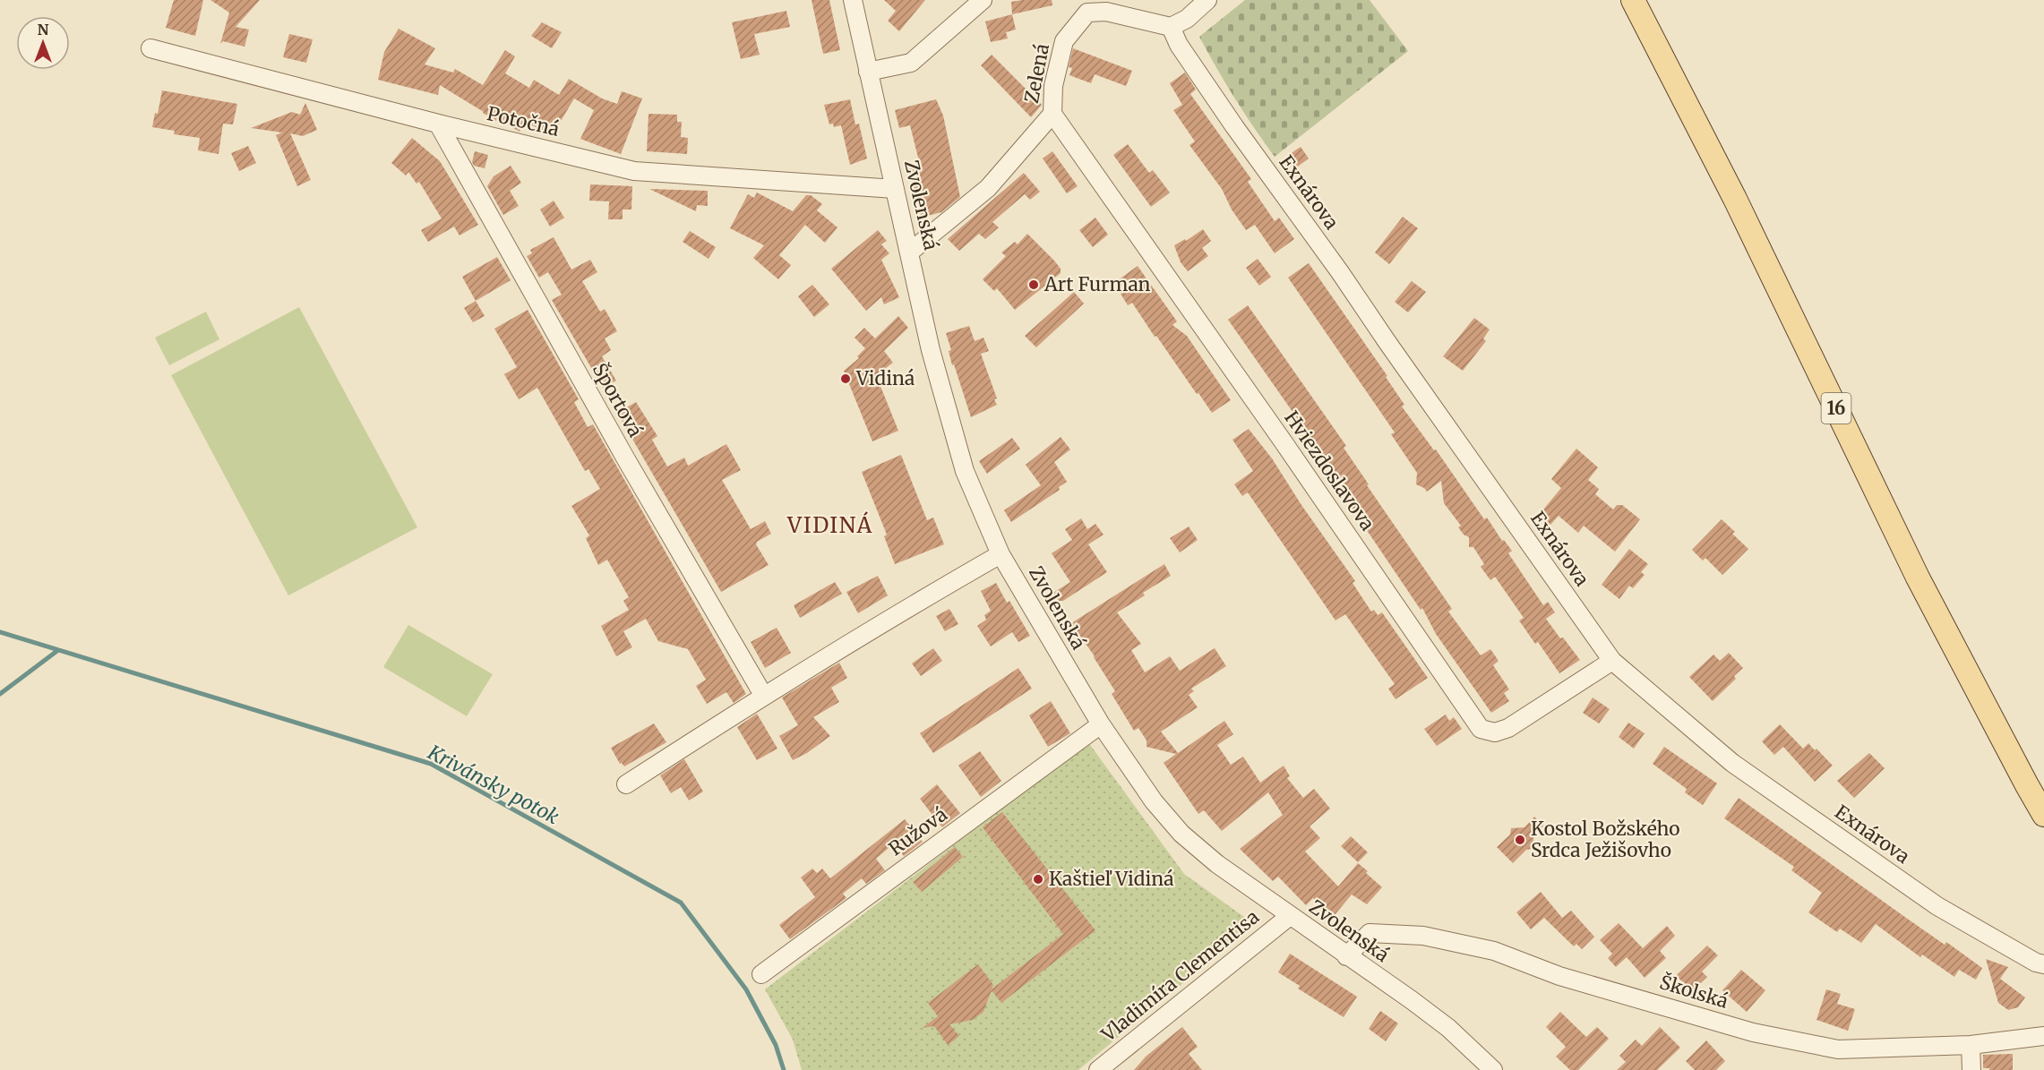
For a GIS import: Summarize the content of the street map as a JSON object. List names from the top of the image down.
{
  "streets": {
    "main road": ["16"],
    "street": [
      "Zelená",
      "Potočná",
      "Exnárova",
      "Zvolenská",
      "Športová",
      "Hviezdoslavova",
      "Ružová",
      "Vladimíra Clementisa",
      "Školská"
    ]
  },
  "crossings": [
    ["Zelená", "Exnárova"],
    ["Zelená", "Zvolenská"],
    ["Zelená", "Hviezdoslavova"],
    ["Potočná", "Zvolenská"],
    ["Potočná", "Športová"],
    ["Exnárova", "Hviezdoslavova"],
    ["Zvolenská", "Ružová"],
    ["Zvolenská", "Vladimíra Clementisa"],
    ["Zvolenská", "Školská"]
  ],
  "districts": ["VIDINÁ"],
  "water": ["Krivánsky potok"],
  "places": [
    "Art Furman",
    "Vidiná",
    "Kostol Božského Srdca Ježišovho",
    "Kaštieľ Vidiná"
  ],
  "north": "top"
}
